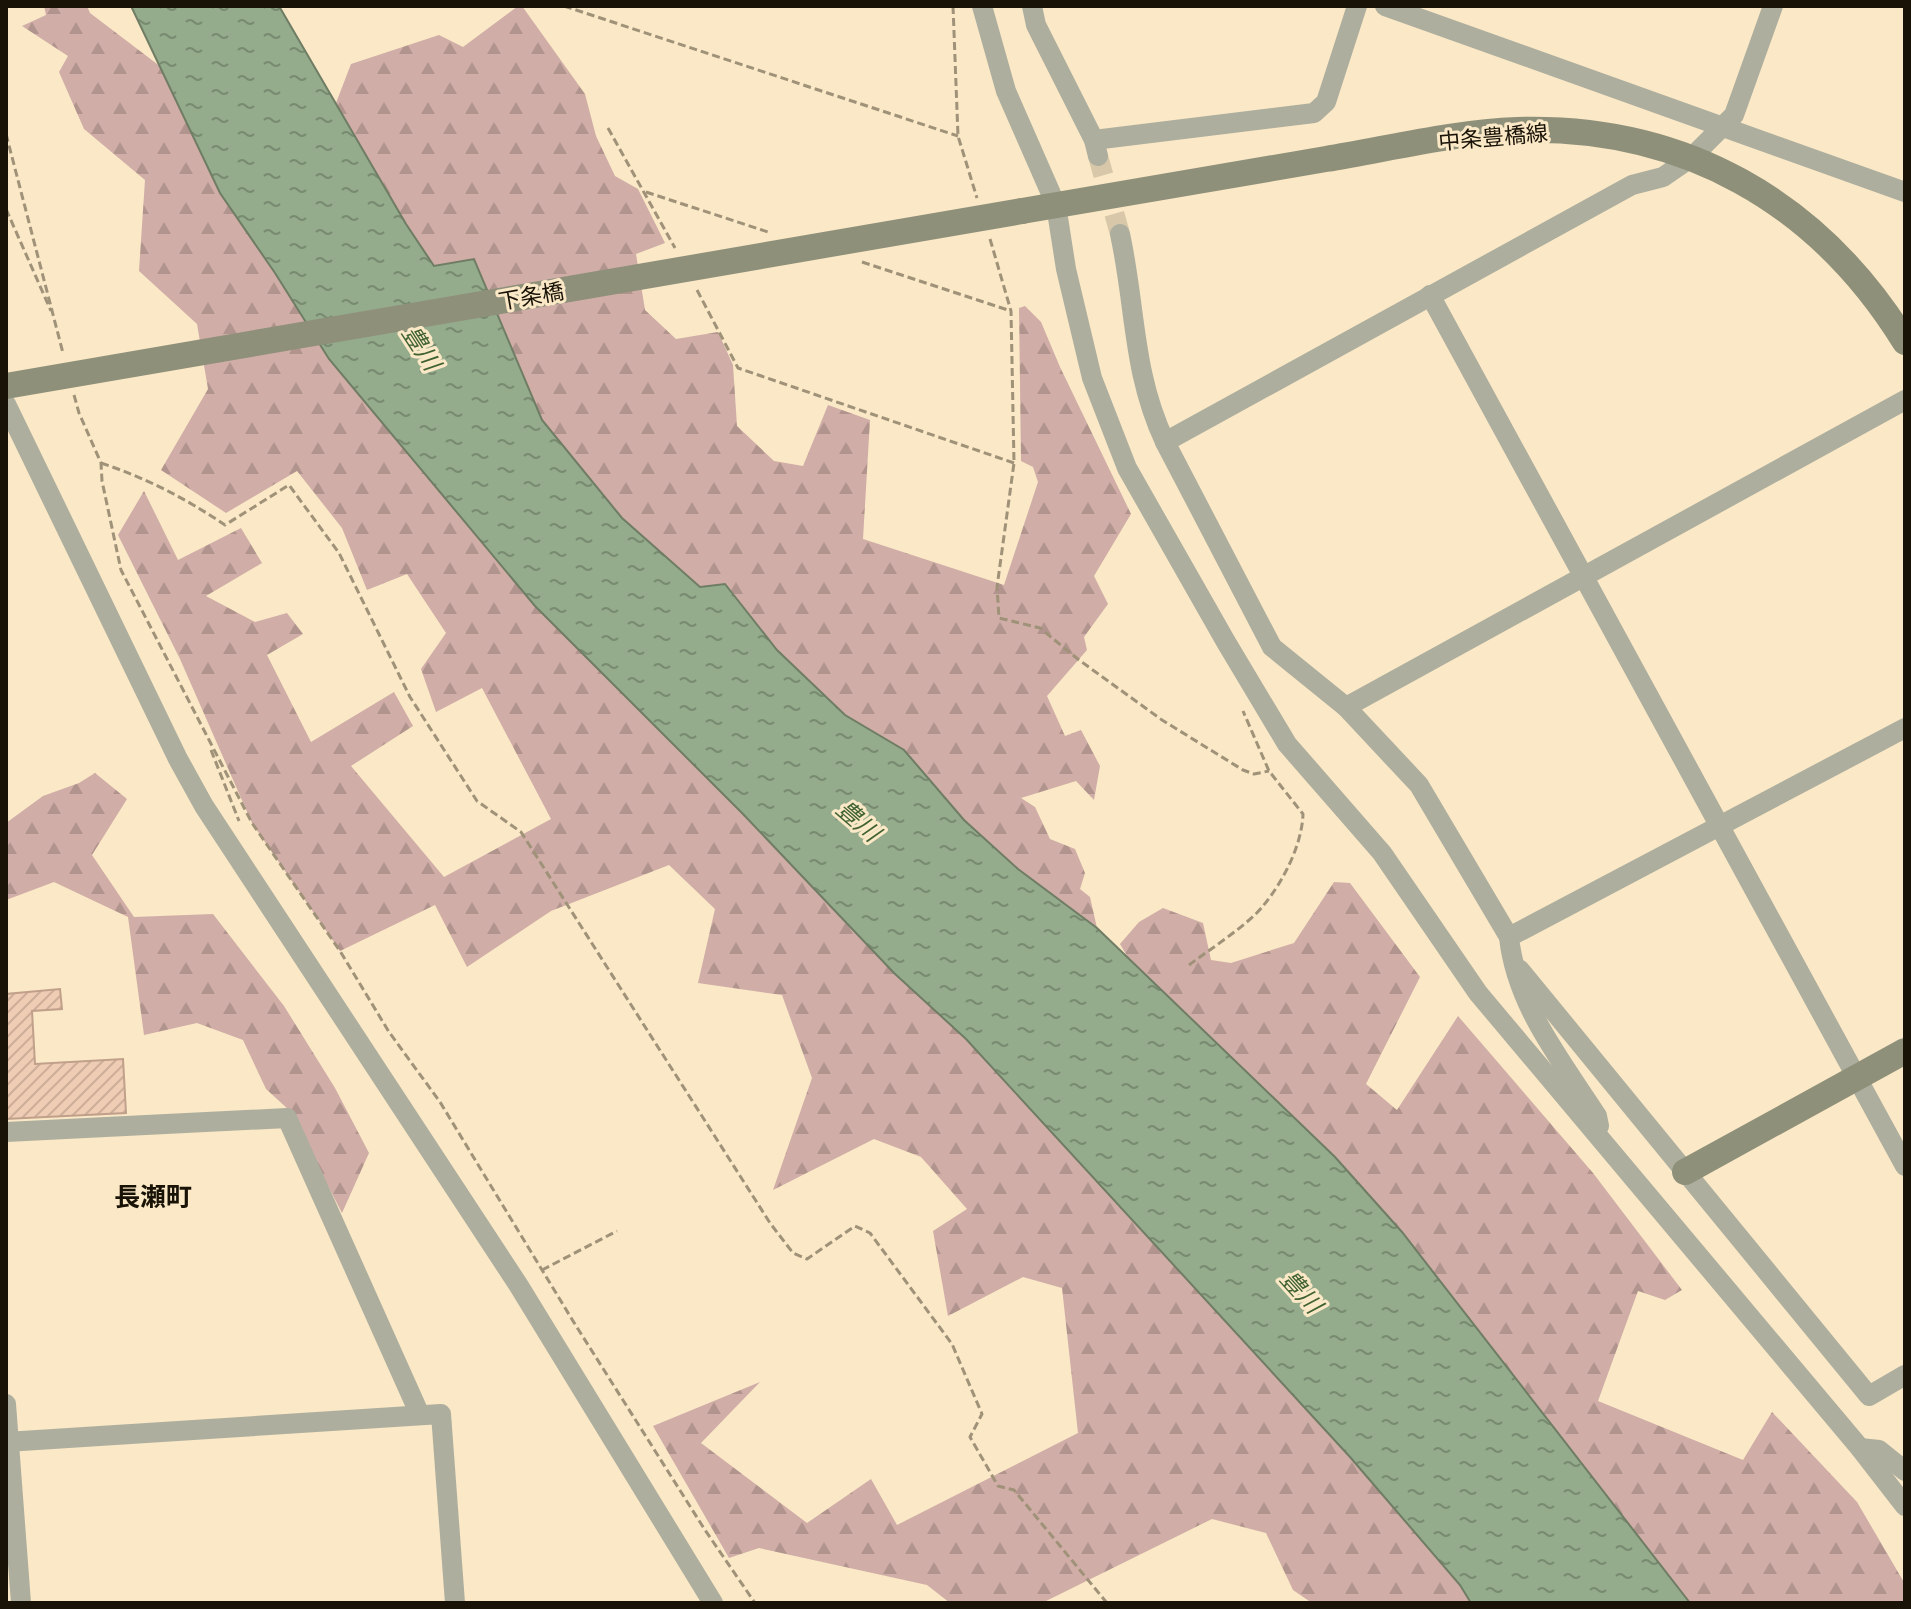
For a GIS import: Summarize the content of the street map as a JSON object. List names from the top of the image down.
{
  "streets": {
    "main road": ["中条豊橋線", "下条橋"]
  },
  "crossings": [
    ["中条豊橋線", "下条橋"]
  ],
  "districts": ["長瀬町"],
  "water": ["豊川"]
}
